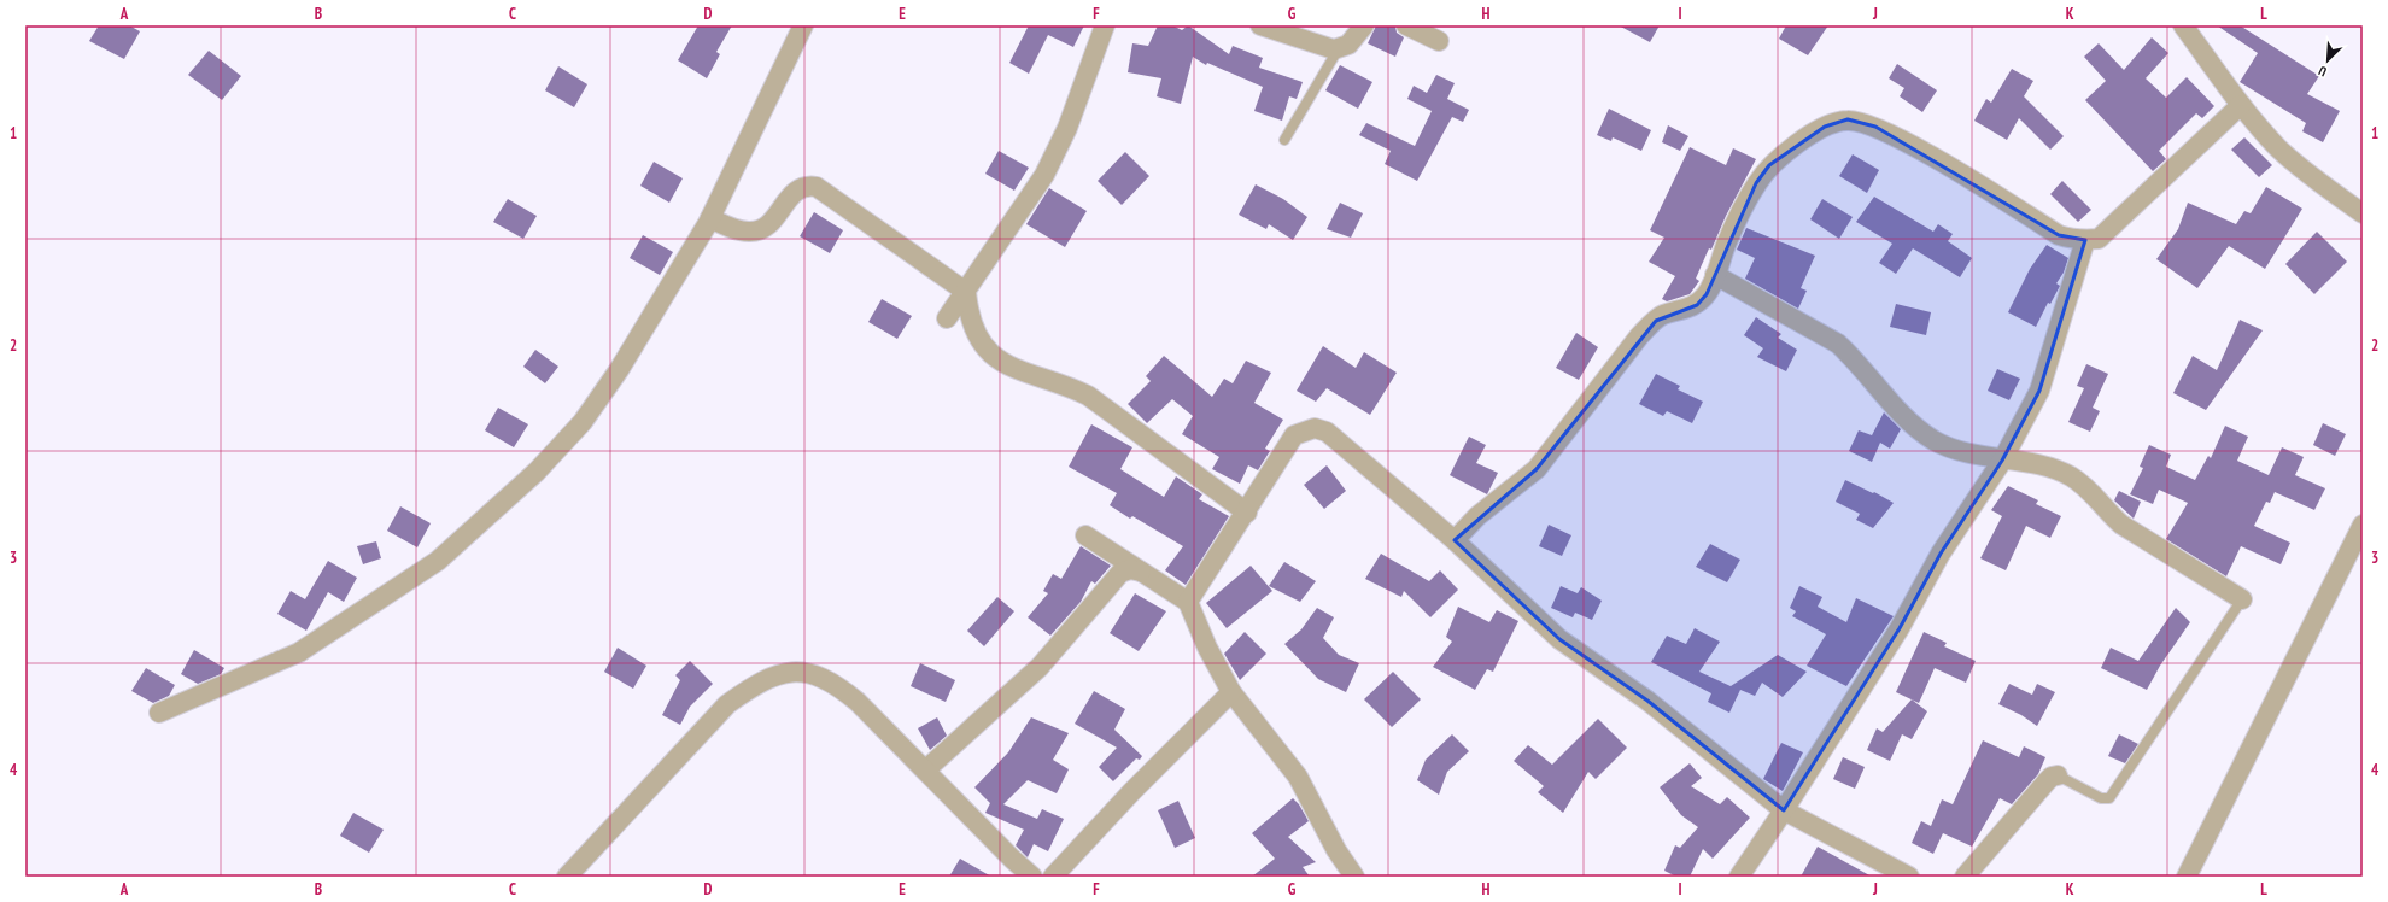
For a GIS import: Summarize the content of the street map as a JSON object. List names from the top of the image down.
{
  "north": "bottom left",
  "grid": {
    "columns": [
      "A",
      "B",
      "C",
      "D",
      "E",
      "F",
      "G",
      "H",
      "I",
      "J",
      "K",
      "L"
    ],
    "rows": [
      "1",
      "2",
      "3",
      "4"
    ]
  }
}
